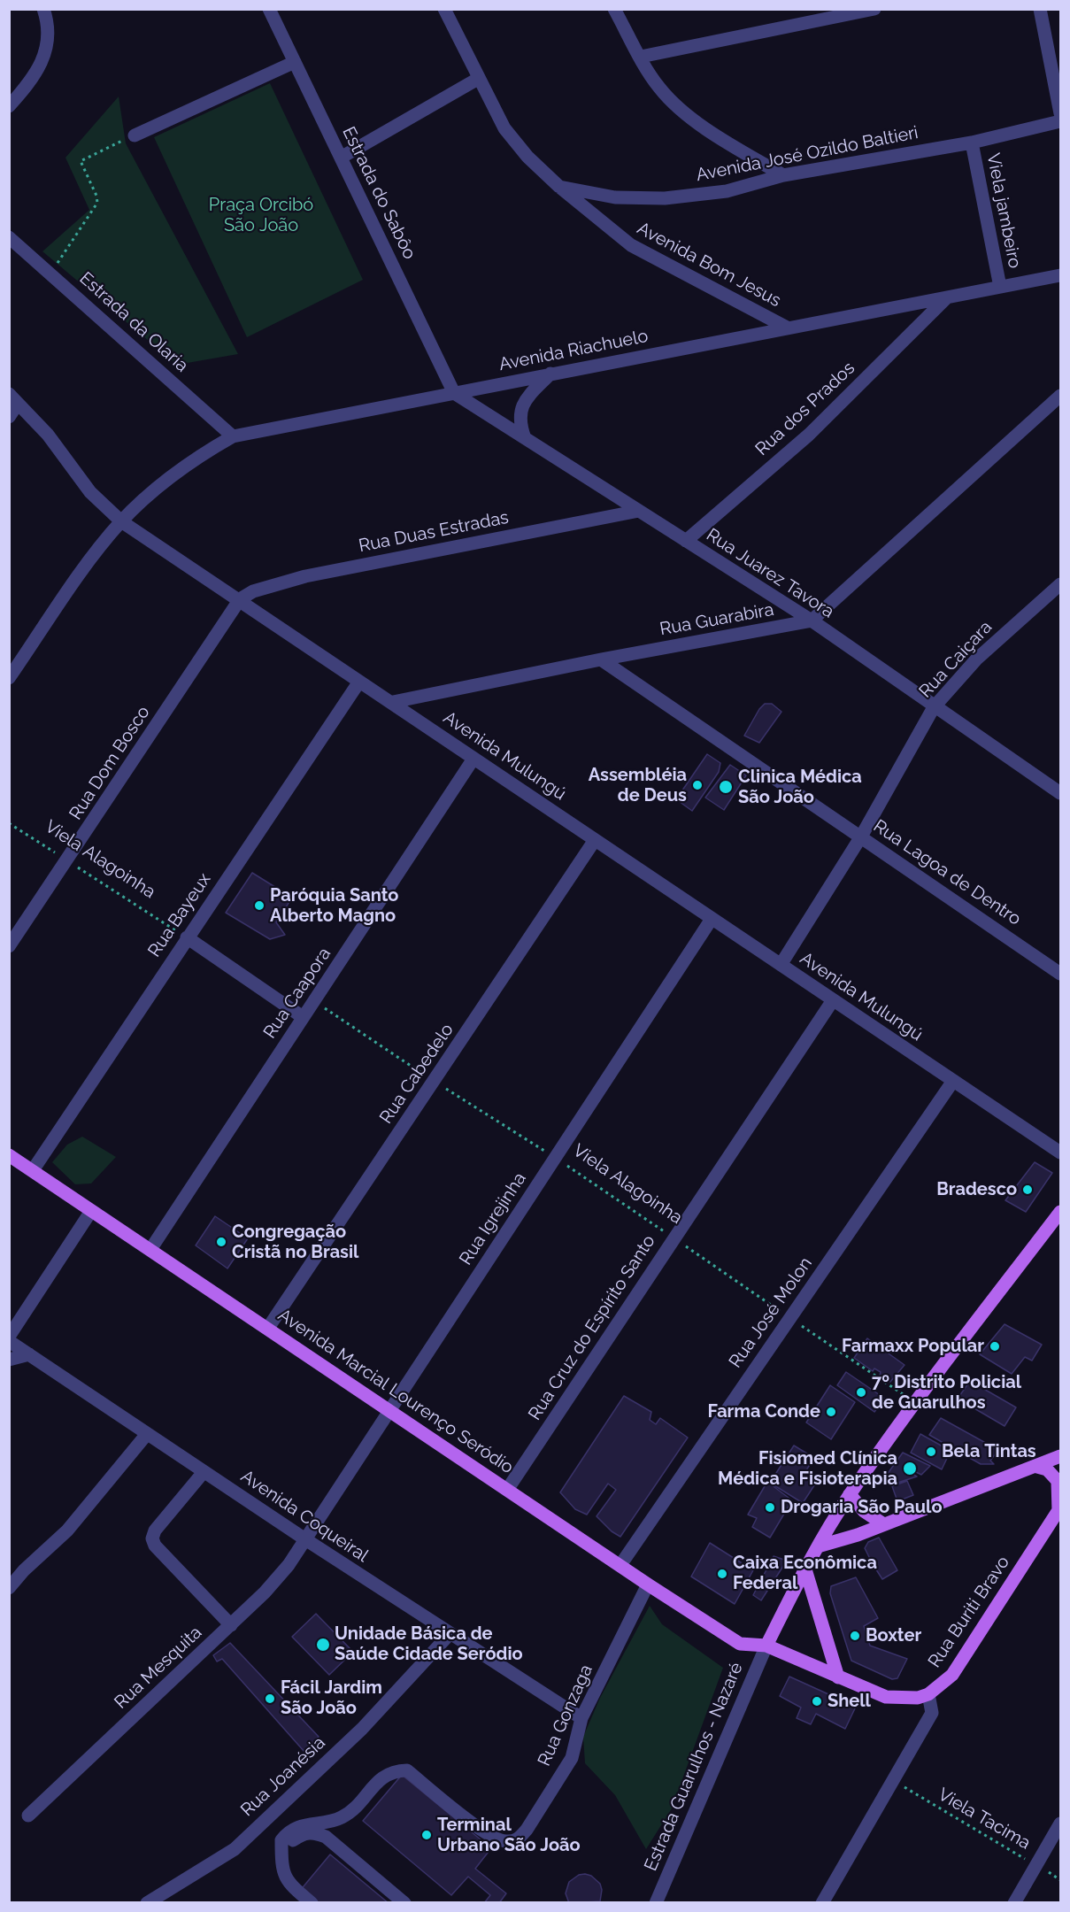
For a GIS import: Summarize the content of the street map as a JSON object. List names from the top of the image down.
{
  "streets": {
    "main road": ["Avenida Marcial Lourenço Seródio", "Rua Buriti Bravo"],
    "street": [
      "Avenida José Ozildo Baltieri",
      "Estrada do Sabôo",
      "Viela jambeiro",
      "Avenida Bom Jesus",
      "Estrada da Olaria",
      "Avenida Riachuelo",
      "Rua dos Prados",
      "Rua Duas Estradas",
      "Rua Juarez Tavora",
      "Rua Guarabira",
      "Rua Caiçara",
      "Avenida Mulungú",
      "Rua Dom Bosco",
      "Rua Lagoa de Dentro",
      "Rua Bayeux",
      "Rua Caapora",
      "Rua Cabedelo",
      "Rua Igrejinha",
      "Rua José Molon",
      "Rua Cruz do Espírito Santo",
      "Avenida Coqueiral",
      "Rua Mesquita",
      "Rua Gonzaga",
      "Estrada Guarulhos - Nazaré",
      "Rua Joanésia"
    ],
    "path": ["Viela Alagoinha", "Viela Tacima"]
  },
  "crossings": [
    ["Avenida José Ozildo Baltieri", "Viela jambeiro"],
    ["Avenida José Ozildo Baltieri", "Avenida Bom Jesus"],
    ["Estrada do Sabôo", "Avenida Riachuelo"],
    ["Estrada do Sabôo", "Rua Juarez Tavora"],
    ["Viela jambeiro", "Avenida Riachuelo"],
    ["Avenida Bom Jesus", "Avenida Riachuelo"],
    ["Estrada da Olaria", "Avenida Riachuelo"],
    ["Avenida Riachuelo", "Rua dos Prados"],
    ["Avenida Riachuelo", "Rua Juarez Tavora"],
    ["Avenida Riachuelo", "Avenida Mulungú"],
    ["Rua dos Prados", "Rua Juarez Tavora"],
    ["Rua Duas Estradas", "Rua Juarez Tavora"],
    ["Rua Duas Estradas", "Avenida Mulungú"],
    ["Rua Duas Estradas", "Rua Dom Bosco"],
    ["Rua Juarez Tavora", "Rua Guarabira"],
    ["Rua Juarez Tavora", "Rua Caiçara"],
    ["Rua Guarabira", "Avenida Mulungú"],
    ["Rua Guarabira", "Rua Lagoa de Dentro"],
    ["Rua Caiçara", "Avenida Mulungú"],
    ["Rua Caiçara", "Rua Lagoa de Dentro"],
    ["Avenida Mulungú", "Rua Dom Bosco"],
    ["Avenida Mulungú", "Rua Bayeux"],
    ["Avenida Mulungú", "Rua Caapora"],
    ["Avenida Mulungú", "Rua Cabedelo"],
    ["Avenida Mulungú", "Rua Igrejinha"],
    ["Avenida Mulungú", "Rua José Molon"],
    ["Avenida Mulungú", "Rua Cruz do Espírito Santo"],
    ["Rua Dom Bosco", "Viela Alagoinha"],
    ["Viela Alagoinha", "Rua Bayeux"],
    ["Viela Alagoinha", "Rua Caapora"],
    ["Viela Alagoinha", "Rua Cabedelo"],
    ["Viela Alagoinha", "Rua Igrejinha"],
    ["Viela Alagoinha", "Rua José Molon"],
    ["Viela Alagoinha", "Rua Cruz do Espírito Santo"],
    ["Rua Bayeux", "Avenida Marcial Lourenço Seródio"],
    ["Rua Caapora", "Avenida Marcial Lourenço Seródio"],
    ["Rua Cabedelo", "Avenida Marcial Lourenço Seródio"],
    ["Rua Igrejinha", "Avenida Marcial Lourenço Seródio"],
    ["Rua Igrejinha", "Avenida Coqueiral"],
    ["Rua Igrejinha", "Rua Mesquita"],
    ["Rua José Molon", "Avenida Marcial Lourenço Seródio"],
    ["Rua Cruz do Espírito Santo", "Avenida Marcial Lourenço Seródio"],
    ["Avenida Marcial Lourenço Seródio", "Rua Gonzaga"],
    ["Avenida Marcial Lourenço Seródio", "Estrada Guarulhos - Nazaré"],
    ["Avenida Coqueiral", "Rua Mesquita"],
    ["Avenida Coqueiral", "Rua Gonzaga"],
    ["Avenida Coqueiral", "Rua Joanésia"]
  ],
  "parks": ["Praça Orcibó São João"],
  "places": [
    "Assembléia de Deus",
    "Clinica Médica São João",
    "Paróquia Santo Alberto Magno",
    "Bradesco",
    "Congregação Cristã no Brasil",
    "Farmaxx Popular",
    "7º Distrito Policial de Guarulhos",
    "Farma Conde",
    "Bela Tintas",
    "Fisiomed Clínica Médica e Fisioterapia",
    "Drogaria São Paulo",
    "Caixa Econômica Federal",
    "Boxter",
    "Unidade Básica de Saúde Cidade Seródio",
    "Fácil Jardim São João",
    "Shell",
    "Terminal Urbano São João"
  ]
}
